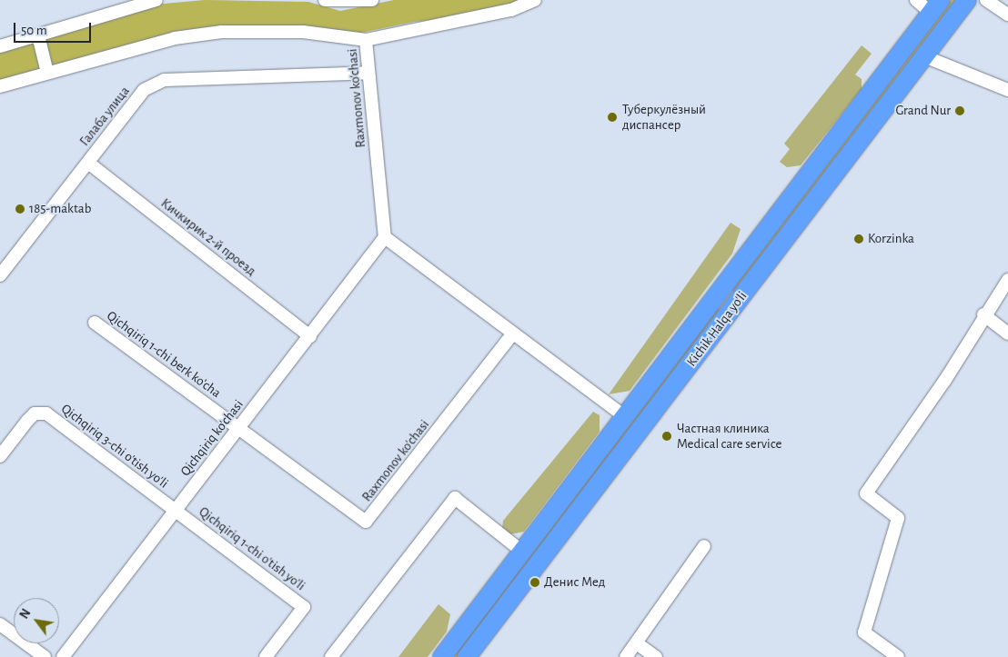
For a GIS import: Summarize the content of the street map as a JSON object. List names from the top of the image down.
{
  "streets": {
    "highway": ["Kichik Halqa yo'li"],
    "street": [
      "Raxmonov ko'chasi",
      "Галаба улица",
      "Кичкирик 2-й проезд",
      "Qichqiriq 1-chi berk ko'cha",
      "Qichqiriq ko'chasi",
      "Qichqiriq 3-chi o'tish yo'li",
      "Qichqiriq 1-chi o'tish yo'li"
    ]
  },
  "crossings": [
    ["Raxmonov ko'chasi", "Галаба улица"],
    ["Raxmonov ko'chasi", "Qichqiriq 1-chi berk ko'cha"],
    ["Raxmonov ko'chasi", "Qichqiriq ko'chasi"],
    ["Галаба улица", "Кичкирик 2-й проезд"],
    ["Кичкирик 2-й проезд", "Qichqiriq ko'chasi"],
    ["Qichqiriq 1-chi berk ko'cha", "Qichqiriq ko'chasi"],
    ["Qichqiriq ko'chasi", "Qichqiriq 3-chi o'tish yo'li"],
    ["Qichqiriq ko'chasi", "Qichqiriq 1-chi o'tish yo'li"],
    ["Qichqiriq 3-chi o'tish yo'li", "Qichqiriq 1-chi o'tish yo'li"]
  ],
  "places": [
    "Grand Nur",
    "Туберкулёзный диспансер",
    "185-maktab",
    "Korzinka",
    "Частная клиника Medical care service",
    "Денис Мед"
  ],
  "scale_bar": "50 m",
  "north": "top left"
}
